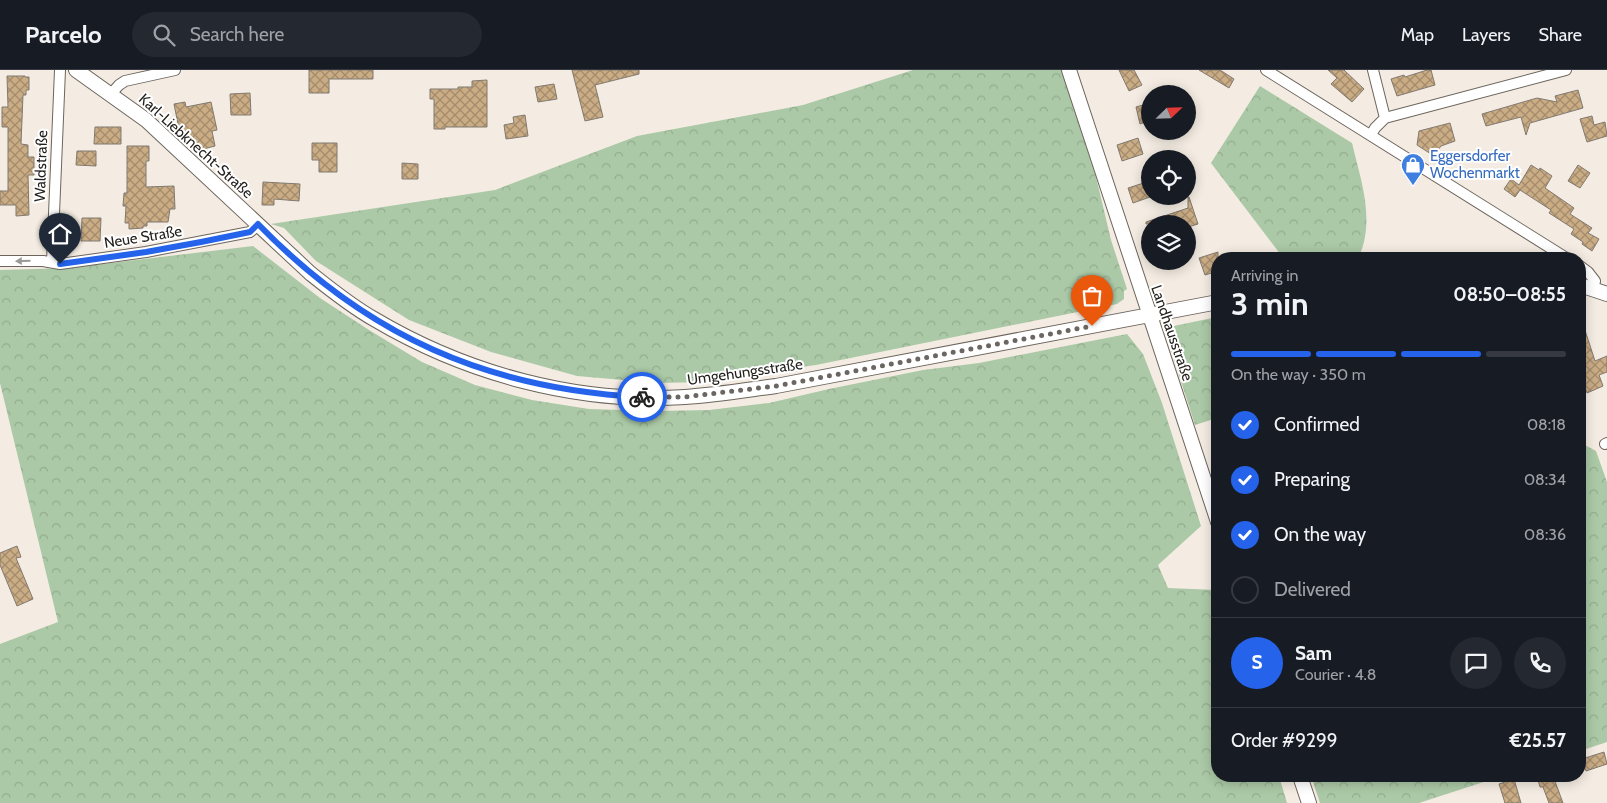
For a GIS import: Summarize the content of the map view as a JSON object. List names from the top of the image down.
{
  "streets": {
    "main road": ["Karl-Liebknecht-Straße", "Landhausstraße", "Umgehungsstraße"],
    "street": ["Waldstraße", "Neue Straße"]
  },
  "crossings": [
    ["Karl-Liebknecht-Straße", "Neue Straße"],
    ["Karl-Liebknecht-Straße", "Umgehungsstraße"],
    ["Waldstraße", "Neue Straße"],
    ["Neue Straße", "Umgehungsstraße"],
    ["Landhausstraße", "Umgehungsstraße"]
  ],
  "places": {
    "shop": ["Eggersdorfer Wochenmarkt"]
  },
  "north": "top right",
  "page": {
    "header": "Parcelo",
    "search": "Search here",
    "nav": ["Map", "Layers", "Share"],
    "heading": ["3 min", "Arriving in", "08:50–08:55"],
    "panel": [
      "Sam",
      "Courier · 4.8",
      "Order #9299",
      "€25.57"
    ],
    "bar": "On the way · 350 m",
    "list": [
      ["Confirmed", "08:18"],
      ["Preparing", "08:34"],
      ["On the way", "08:36"],
      "Delivered"
    ],
    "round": "S"
  }
}
